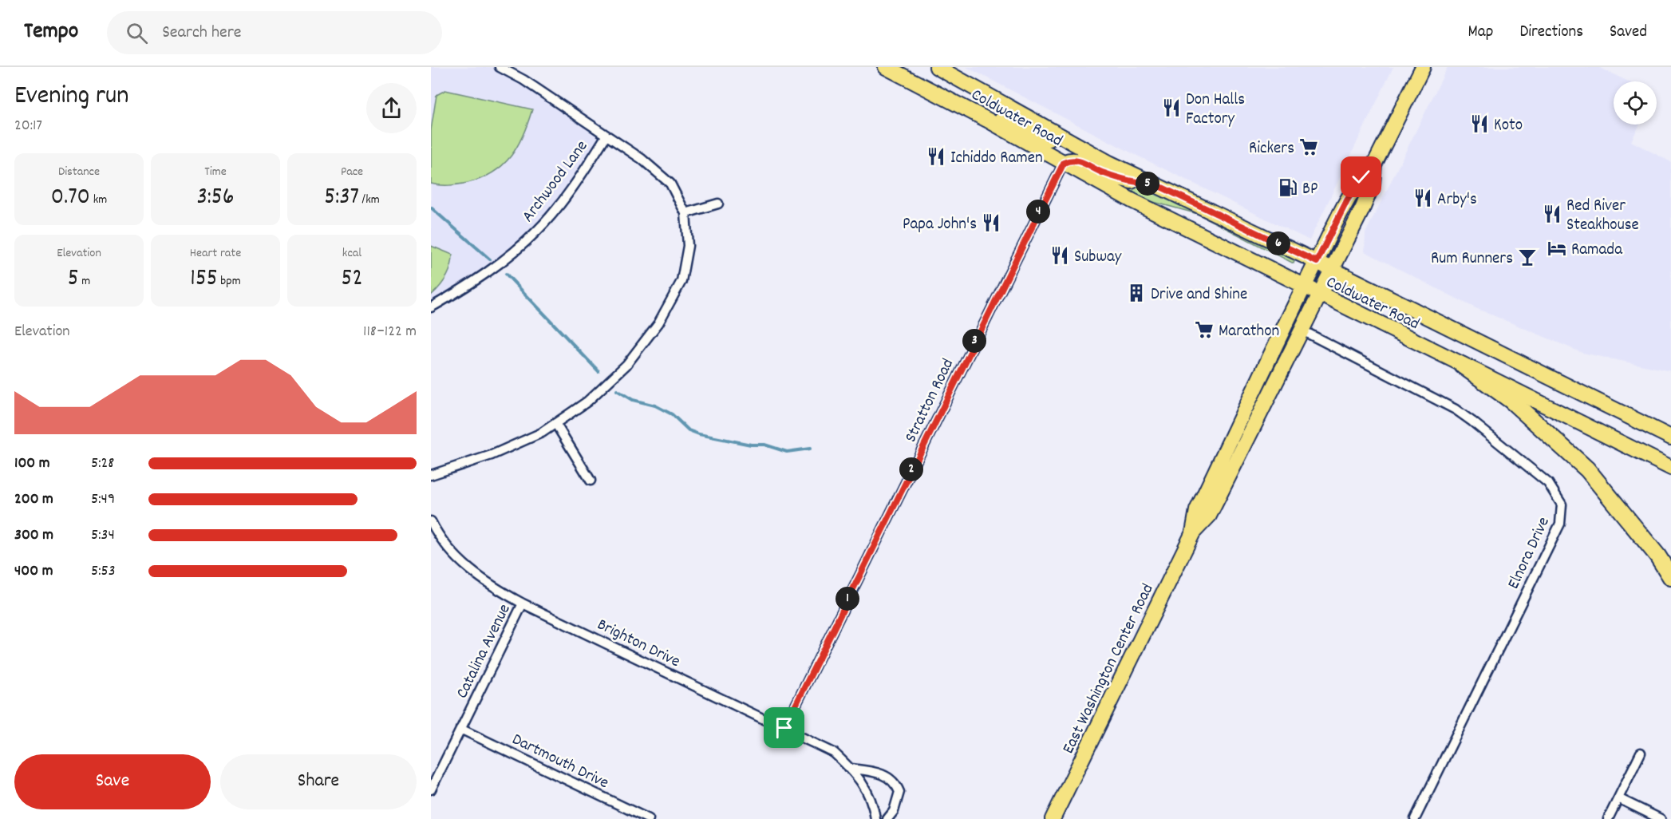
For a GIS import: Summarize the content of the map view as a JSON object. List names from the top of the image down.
{
  "streets": {
    "main road": ["Coldwater Road", "East Washington Center Road"],
    "street": [
      "Archwood Lane",
      "Stratton Road",
      "Elnora Drive",
      "Brighton Drive",
      "Catalina Avenue",
      "Dartmouth Drive"
    ]
  },
  "crossings": [
    ["Coldwater Road", "Stratton Road"],
    ["Coldwater Road", "East Washington Center Road"],
    ["Stratton Road", "Brighton Drive"],
    ["Elnora Drive", "East Washington Center Road"],
    ["Brighton Drive", "Catalina Avenue"],
    ["Catalina Avenue", "Dartmouth Drive"]
  ],
  "places": {
    "restaurant": [
      "Don Halls Factory",
      "Koto",
      "Ichiddo Ramen",
      "Arby's",
      "Red River Steakhouse",
      "Papa John's",
      "Subway"
    ],
    "supermarket": ["Rickers", "Marathon"],
    "fuel station": ["BP"],
    "hotel": ["Ramada"],
    "bar": ["Rum Runners"],
    "building": ["Drive and Shine"]
  },
  "page": {
    "header": "Tempo",
    "search": "Search here",
    "nav": ["Map", "Directions", "Saved"],
    "heading": ["Evening run", "20:17"],
    "stats": [
      ["Distance", "0.70 km"],
      ["Time", "3:56"],
      ["Pace", "5:37 /km"],
      ["Elevation", "5 m"],
      ["Heart rate", "155 bpm"],
      ["kcal", "52"]
    ],
    "pins": [
      "5",
      "4",
      "6",
      "3",
      "2",
      "1"
    ],
    "chart": ["Elevation", "118–122 m"],
    "list": [
      {
        "name": "100 m",
        "note": "5:28"
      },
      {
        "name": "200 m",
        "note": "5:49"
      },
      {
        "name": "300 m",
        "note": "5:34"
      },
      {
        "name": "400 m",
        "note": "5:53"
      }
    ],
    "buttons": ["Save", "Share"]
  }
}
